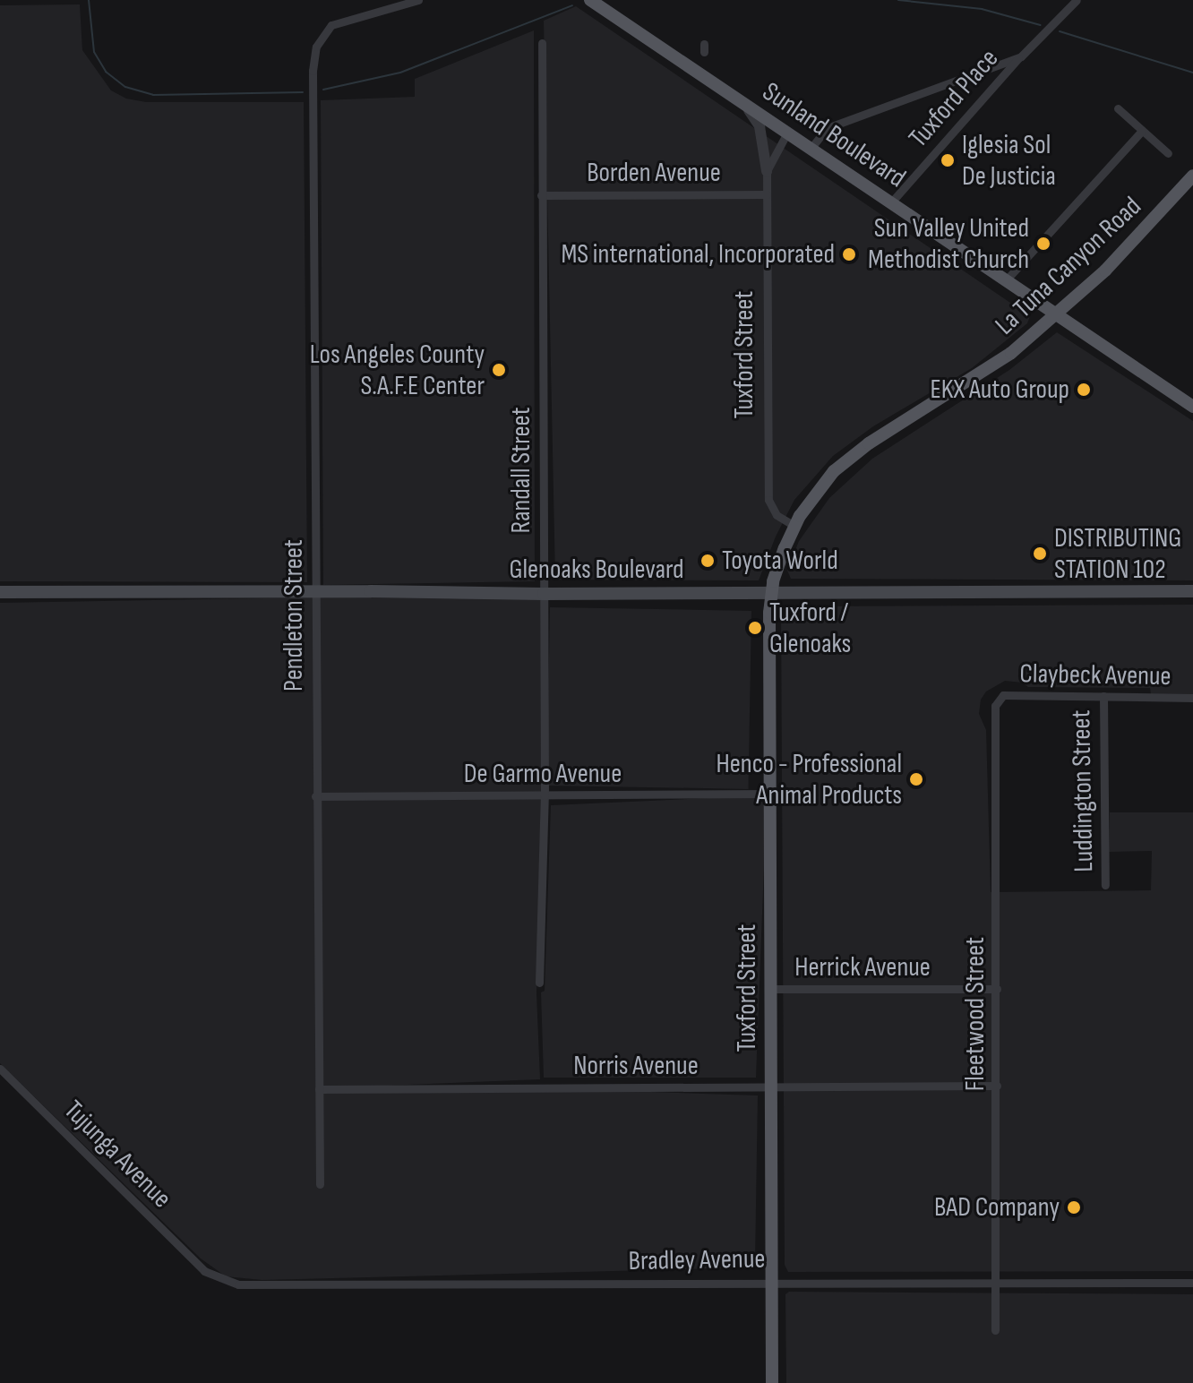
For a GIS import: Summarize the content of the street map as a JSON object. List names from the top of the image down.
{
  "streets": {
    "main road": [
      "Sunland Boulevard",
      "La Tuna Canyon Road",
      "Tuxford Street",
      "Glenoaks Boulevard"
    ],
    "street": [
      "Tuxford Place",
      "Borden Avenue",
      "Randall Street",
      "Pendleton Street",
      "Claybeck Avenue",
      "De Garmo Avenue",
      "Luddington Street",
      "Herrick Avenue",
      "Fleetwood Street",
      "Norris Avenue",
      "Tujunga Avenue",
      "Bradley Avenue"
    ]
  },
  "crossings": [
    ["Tuxford Place", "Sunland Boulevard"],
    ["Sunland Boulevard", "La Tuna Canyon Road"],
    ["Sunland Boulevard", "Tuxford Street"],
    ["Borden Avenue", "Tuxford Street"],
    ["Borden Avenue", "Randall Street"],
    ["La Tuna Canyon Road", "Tuxford Street"],
    ["La Tuna Canyon Road", "Glenoaks Boulevard"],
    ["Tuxford Street", "Glenoaks Boulevard"],
    ["Tuxford Street", "De Garmo Avenue"],
    ["Tuxford Street", "Herrick Avenue"],
    ["Tuxford Street", "Norris Avenue"],
    ["Tuxford Street", "Bradley Avenue"],
    ["Randall Street", "Glenoaks Boulevard"],
    ["Randall Street", "De Garmo Avenue"],
    ["Glenoaks Boulevard", "Pendleton Street"],
    ["Pendleton Street", "De Garmo Avenue"],
    ["Pendleton Street", "Norris Avenue"],
    ["Claybeck Avenue", "Luddington Street"],
    ["Claybeck Avenue", "Fleetwood Street"],
    ["Herrick Avenue", "Fleetwood Street"],
    ["Fleetwood Street", "Norris Avenue"],
    ["Fleetwood Street", "Bradley Avenue"],
    ["Tujunga Avenue", "Bradley Avenue"]
  ],
  "places": [
    "Iglesia Sol De Justicia",
    "Sun Valley United Methodist Church",
    "MS international, Incorporated",
    "Los Angeles County S.A.F.E Center",
    "EKX Auto Group",
    "DISTRIBUTING STATION 102",
    "Toyota World",
    "Tuxford / Glenoaks",
    "Henco - Professional Animal Products",
    "BAD Company"
  ]
}
